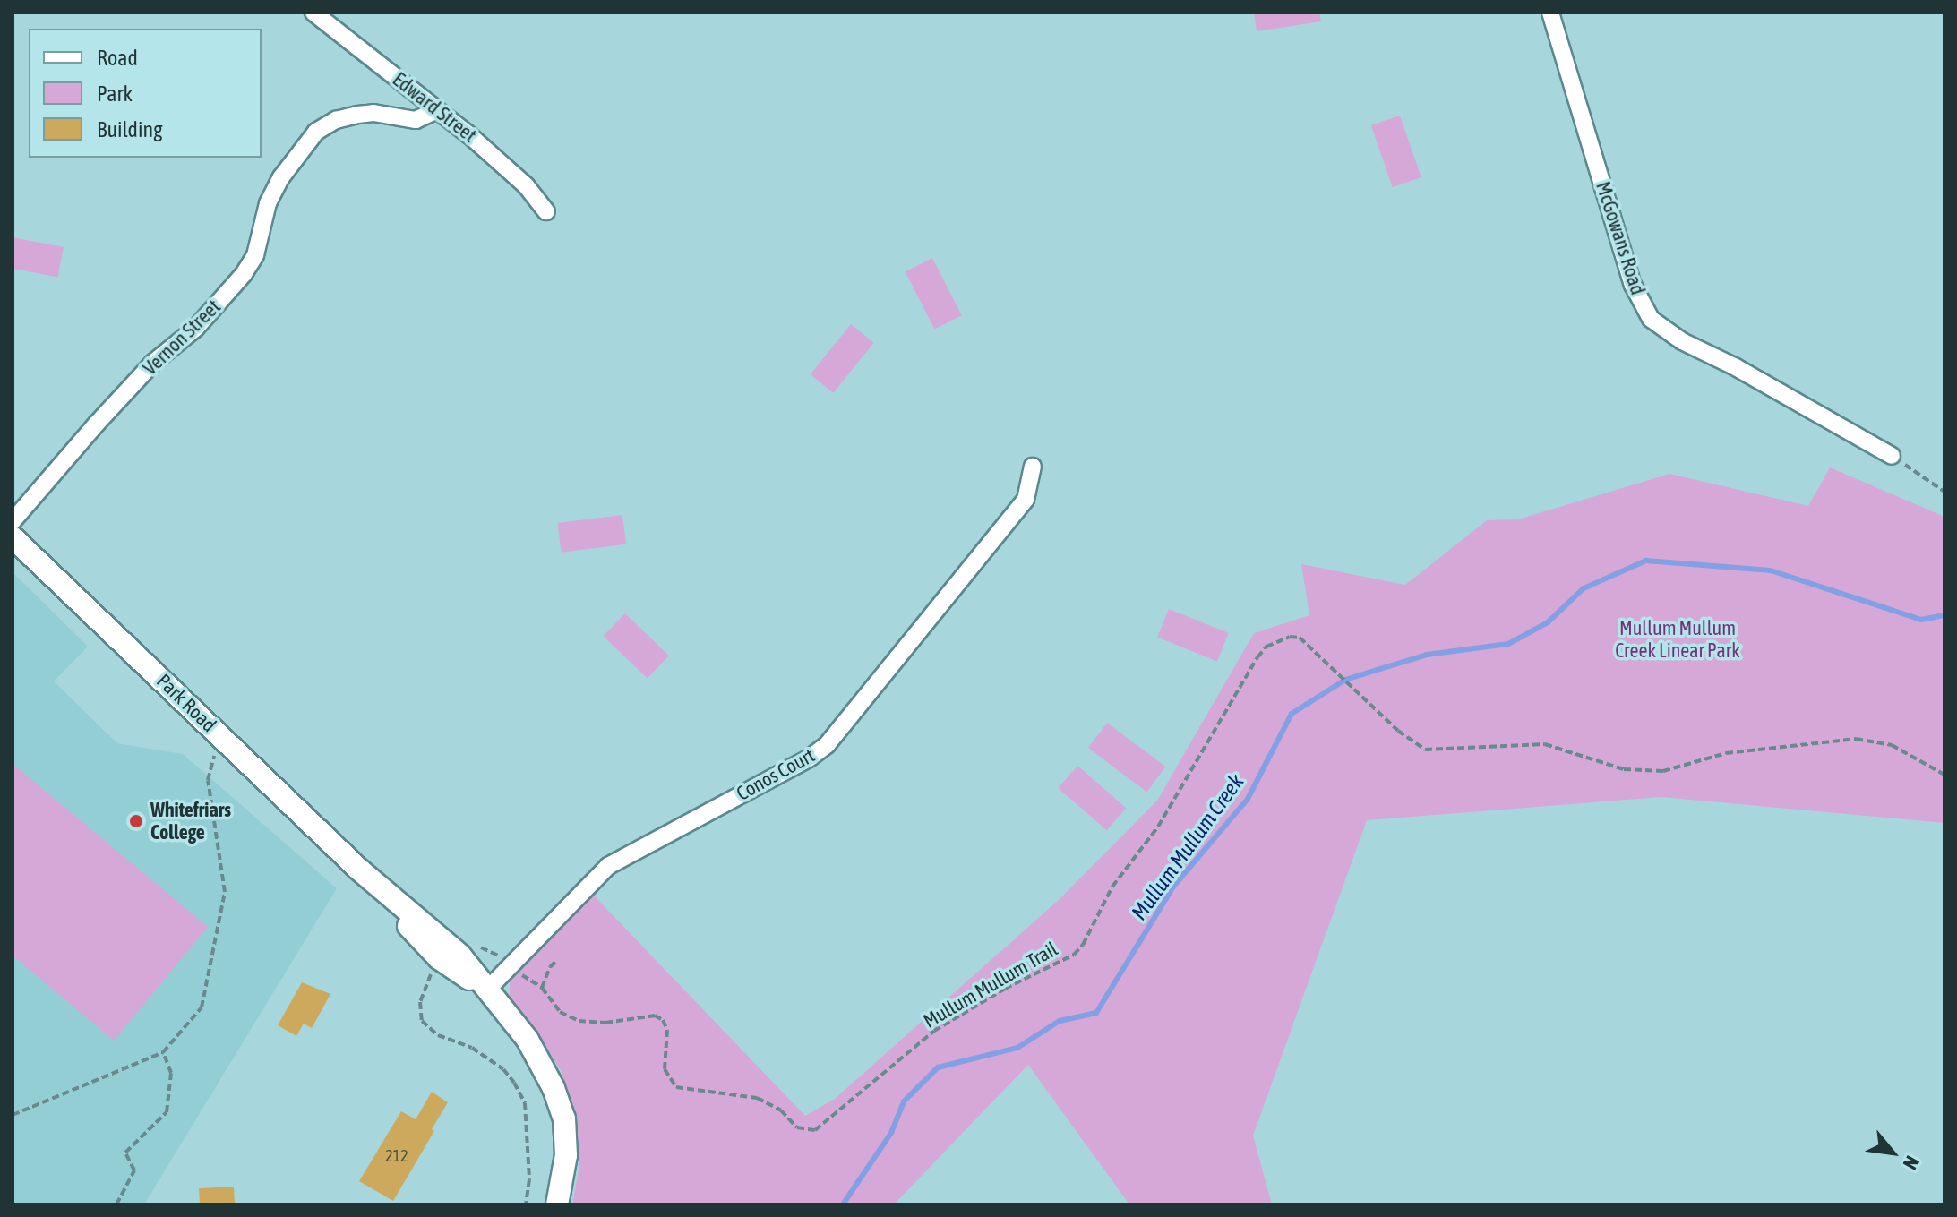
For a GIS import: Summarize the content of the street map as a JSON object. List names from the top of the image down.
{
  "streets": {
    "street": [
      "Edward Street",
      "McGowans Road",
      "Vernon Street",
      "Park Road",
      "Conos Court"
    ],
    "path": ["Mullum Mullum Trail"]
  },
  "crossings": [
    ["Edward Street", "Vernon Street"],
    ["Park Road", "Conos Court"],
    ["Park Road", "Mullum Mullum Trail"],
    ["Conos Court", "Mullum Mullum Trail"]
  ],
  "water": ["Mullum Mullum Creek"],
  "parks": ["Mullum Mullum Creek Linear Park"],
  "places": ["Whitefriars College"],
  "house_numbers": ["212"],
  "legend": ["Road", "Park", "Building"],
  "north": "bottom right"
}
